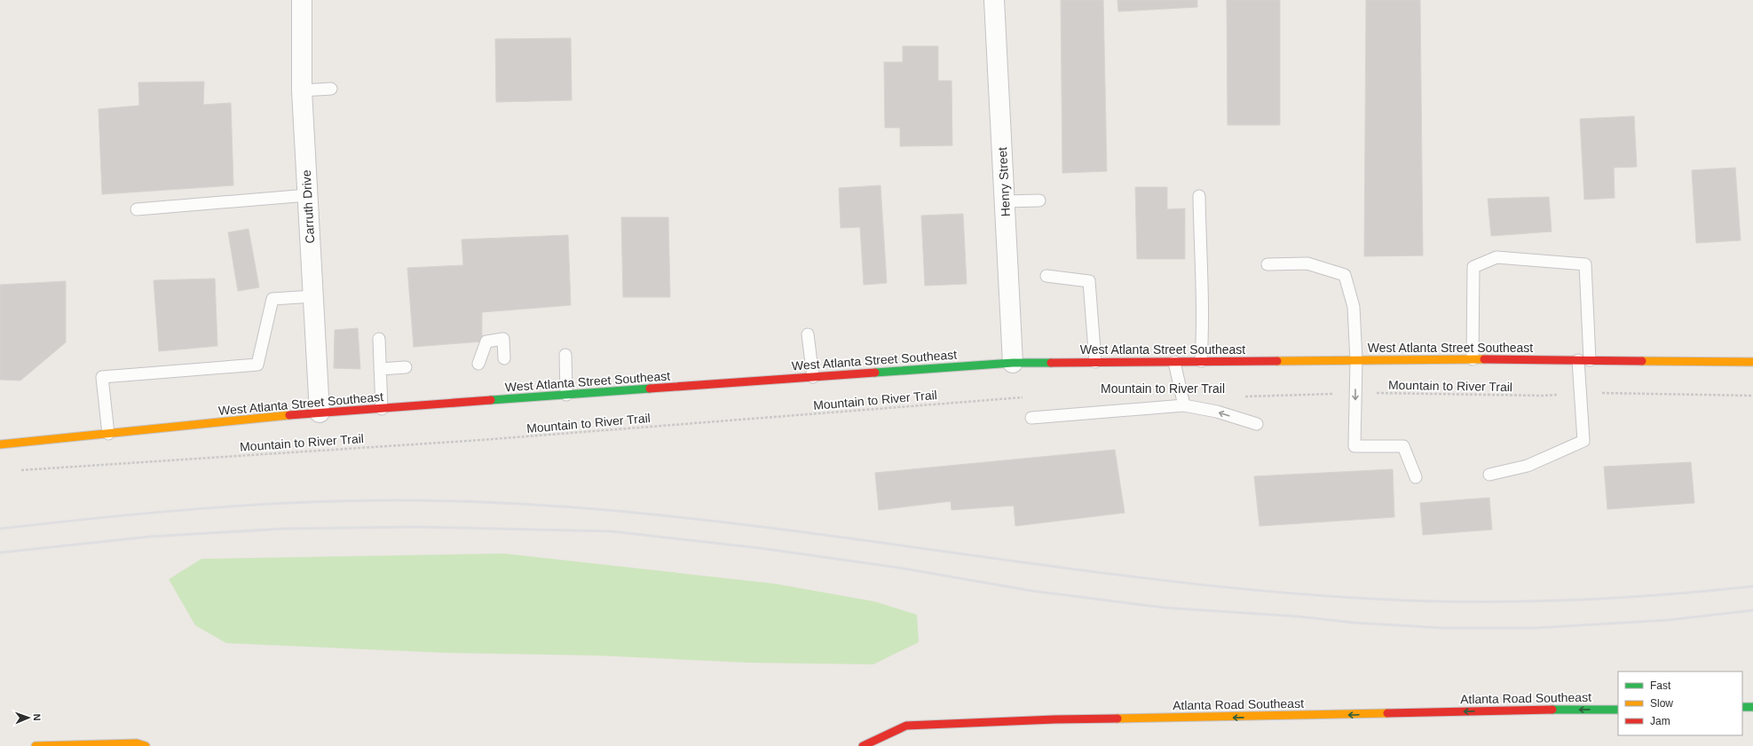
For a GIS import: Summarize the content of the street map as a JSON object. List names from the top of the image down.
{
  "streets": {
    "street": [
      "Henry Street",
      "Carruth Drive",
      "West Atlanta Street Southeast",
      "Atlanta Road Southeast"
    ],
    "path": ["Mountain to River Trail"]
  },
  "crossings": [
    ["Henry Street", "West Atlanta Street Southeast"],
    ["Carruth Drive", "West Atlanta Street Southeast"]
  ],
  "one_way": ["Atlanta Road Southeast"],
  "legend": ["Fast", "Slow", "Jam"],
  "north": "right"
}
